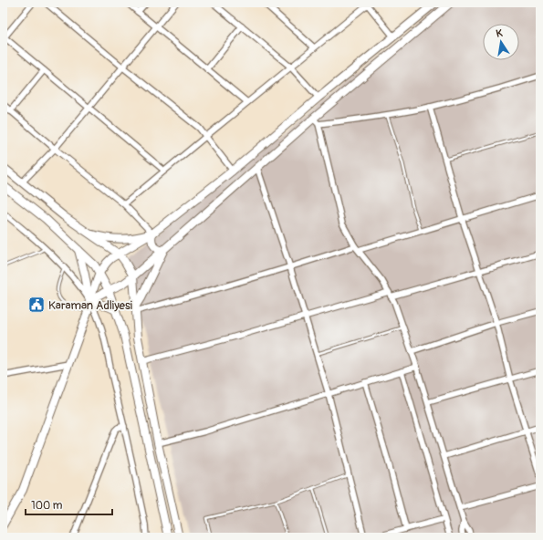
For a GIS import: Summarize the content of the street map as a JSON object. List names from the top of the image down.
{
  "places": {
    "public building": ["Karaman Adliyesi"]
  },
  "scale_bar": "100 m",
  "north": "top"
}
